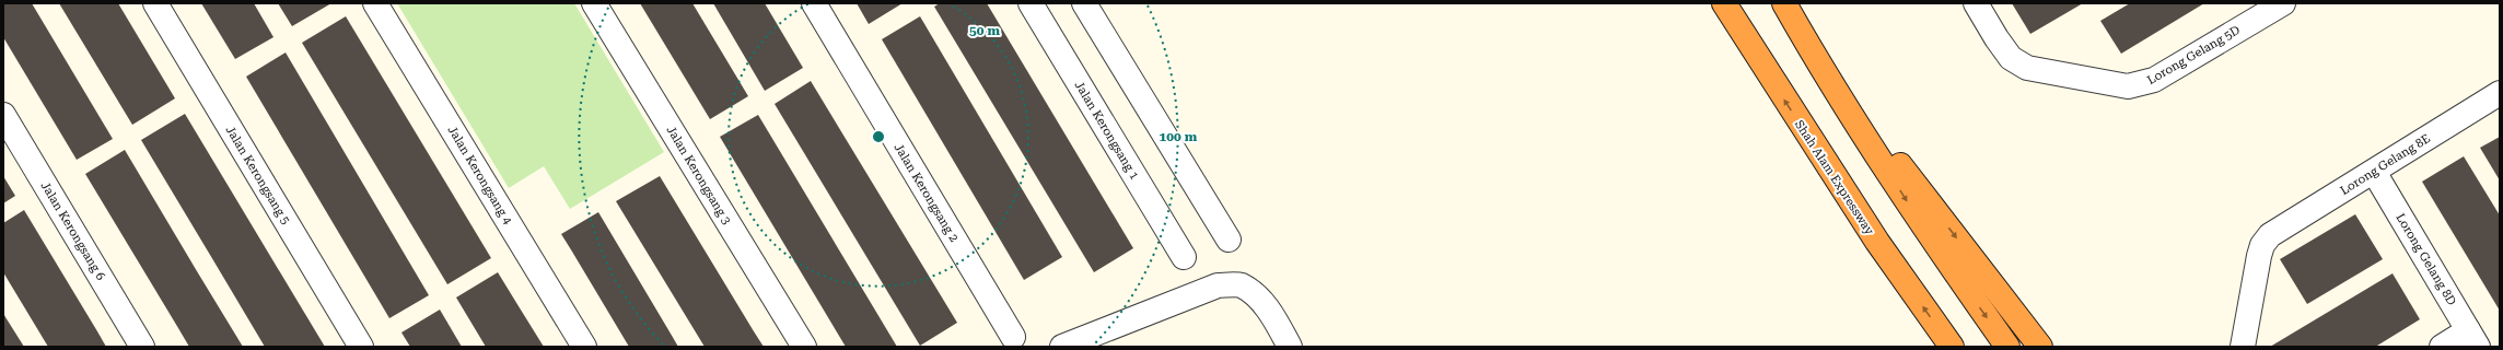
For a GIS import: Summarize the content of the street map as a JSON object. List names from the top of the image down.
{
  "streets": {
    "highway": ["Shah Alam Expressway"],
    "street": [
      "Lorong Gelang 5D",
      "Jalan Kerongsang 1",
      "Lorong Gelang 8E",
      "Jalan Kerongsang 5",
      "Jalan Kerongsang 4",
      "Jalan Kerongsang 3",
      "Jalan Kerongsang 2",
      "Jalan Kerongsang 6",
      "Lorong Gelang 8D"
    ]
  },
  "crossings": [
    ["Lorong Gelang 8E", "Lorong Gelang 8D"]
  ],
  "rings": ["50 m", "100 m"]
}
